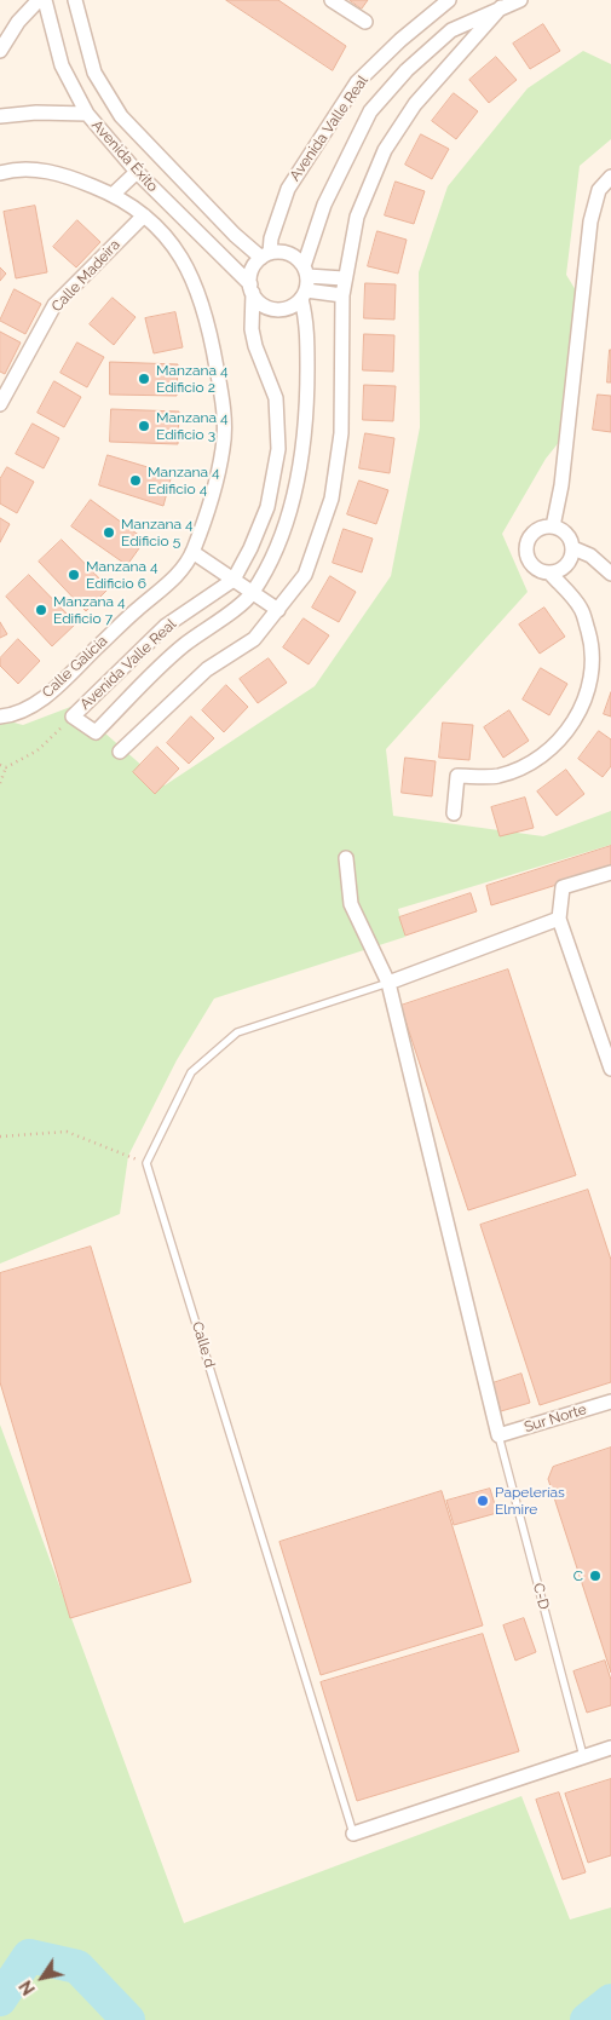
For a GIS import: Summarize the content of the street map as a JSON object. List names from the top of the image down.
{
  "streets": {
    "street": [
      "Avenida Valle Real",
      "Avenida Éxito",
      "Calle Madeira",
      "Calle Galicia",
      "Sur Norte"
    ],
    "lane": ["Calle d", "C-D"]
  },
  "crossings": [
    ["Avenida Valle Real", "Avenida Éxito"],
    ["Calle Madeira", "Calle Galicia"],
    ["Sur Norte", "C-D"]
  ],
  "places": [
    "Manzana 4 Edificio 2",
    "Manzana 4 Edificio 3",
    "Manzana 4 Edificio 4",
    "Manzana 4 Edificio 5",
    "Manzana 4 Edificio 6",
    "Manzana 4 Edificio 7",
    "Papelerías Elmire",
    "C"
  ],
  "north": "bottom left"
}
